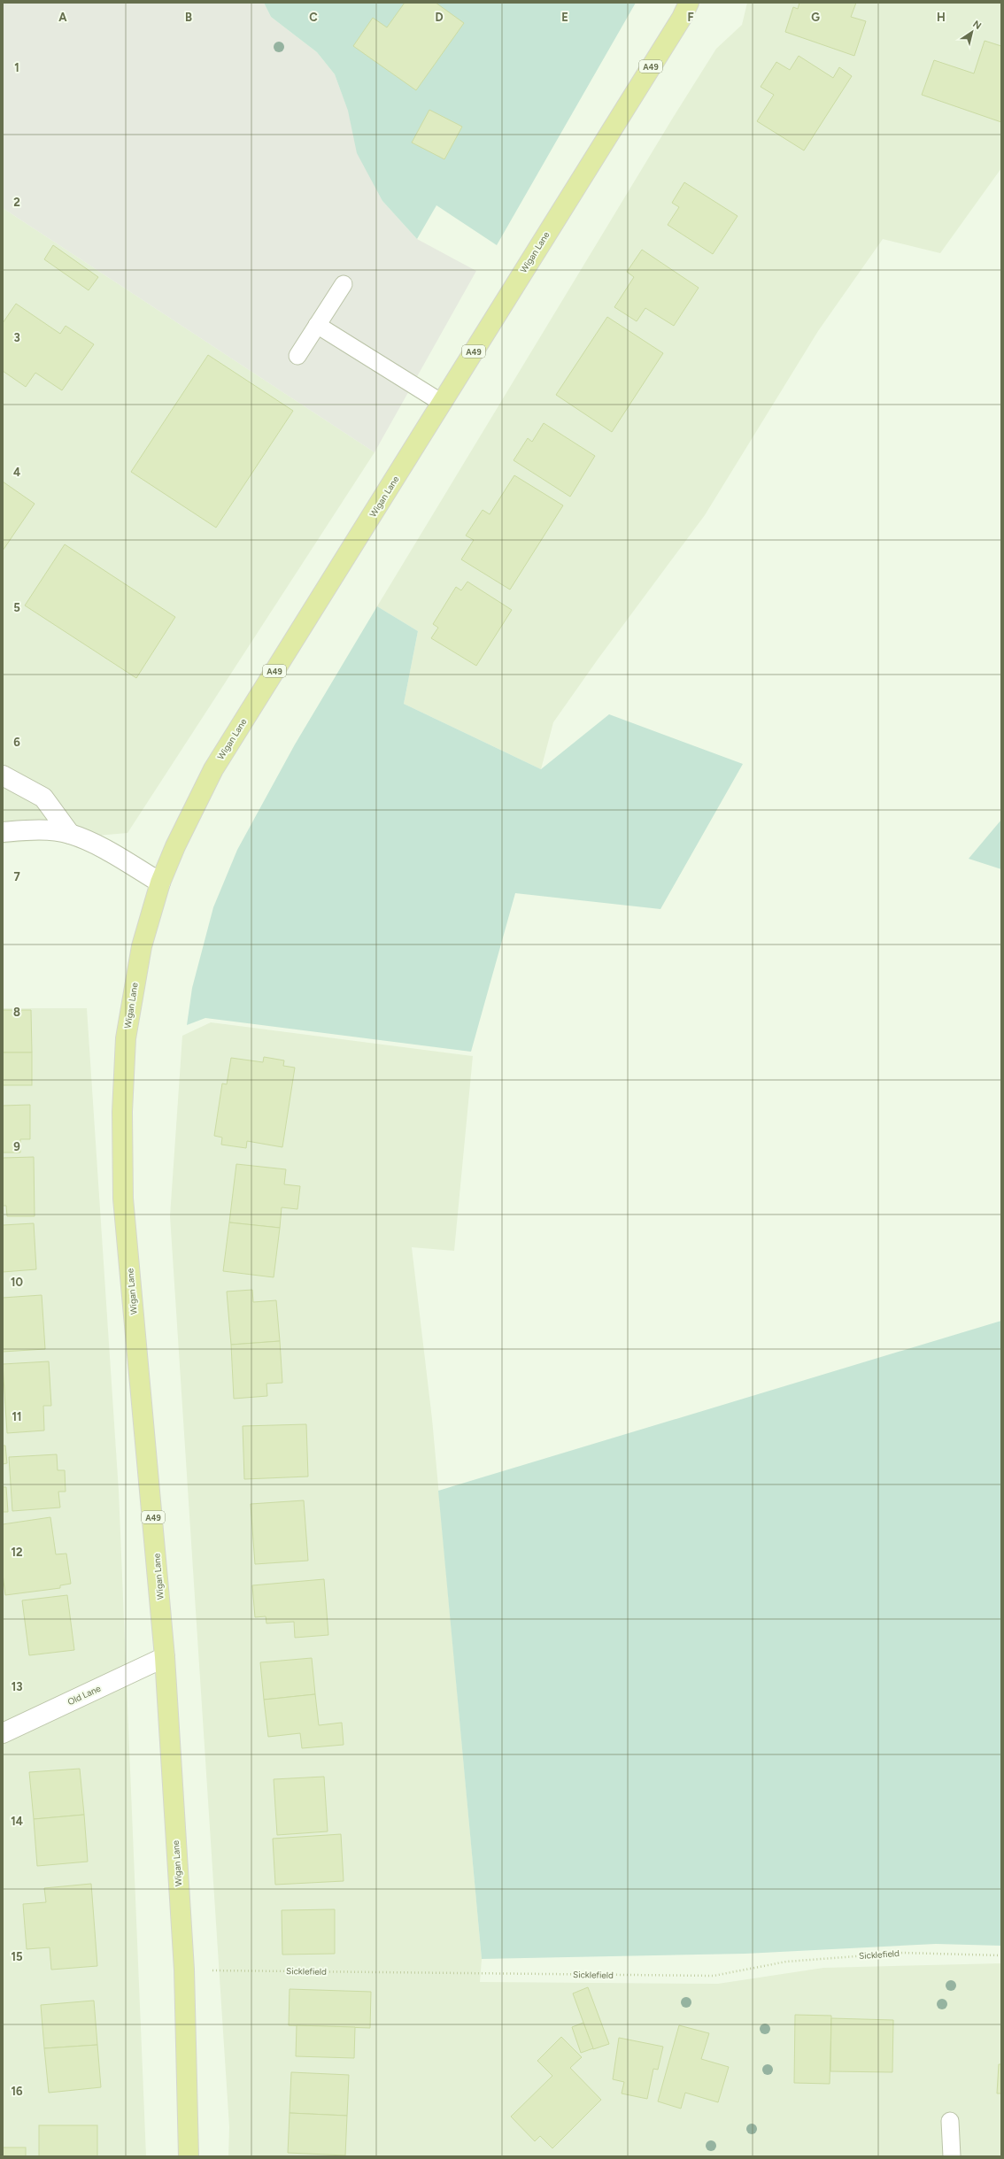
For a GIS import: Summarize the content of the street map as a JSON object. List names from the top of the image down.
{
  "streets": {
    "highway": ["A49", "Wigan Lane"],
    "street": ["Old Lane"],
    "path": ["Sicklefield"]
  },
  "crossings": [
    ["Wigan Lane", "Old Lane"],
    ["Wigan Lane", "Sicklefield"]
  ],
  "north": "top right",
  "grid": {
    "columns": [
      "A",
      "B",
      "C",
      "D",
      "E",
      "F",
      "G",
      "H"
    ],
    "rows": [
      "1",
      "2",
      "3",
      "4",
      "5",
      "6",
      "7",
      "8",
      "9",
      "10",
      "11",
      "12",
      "13",
      "14",
      "15",
      "16"
    ]
  }
}
